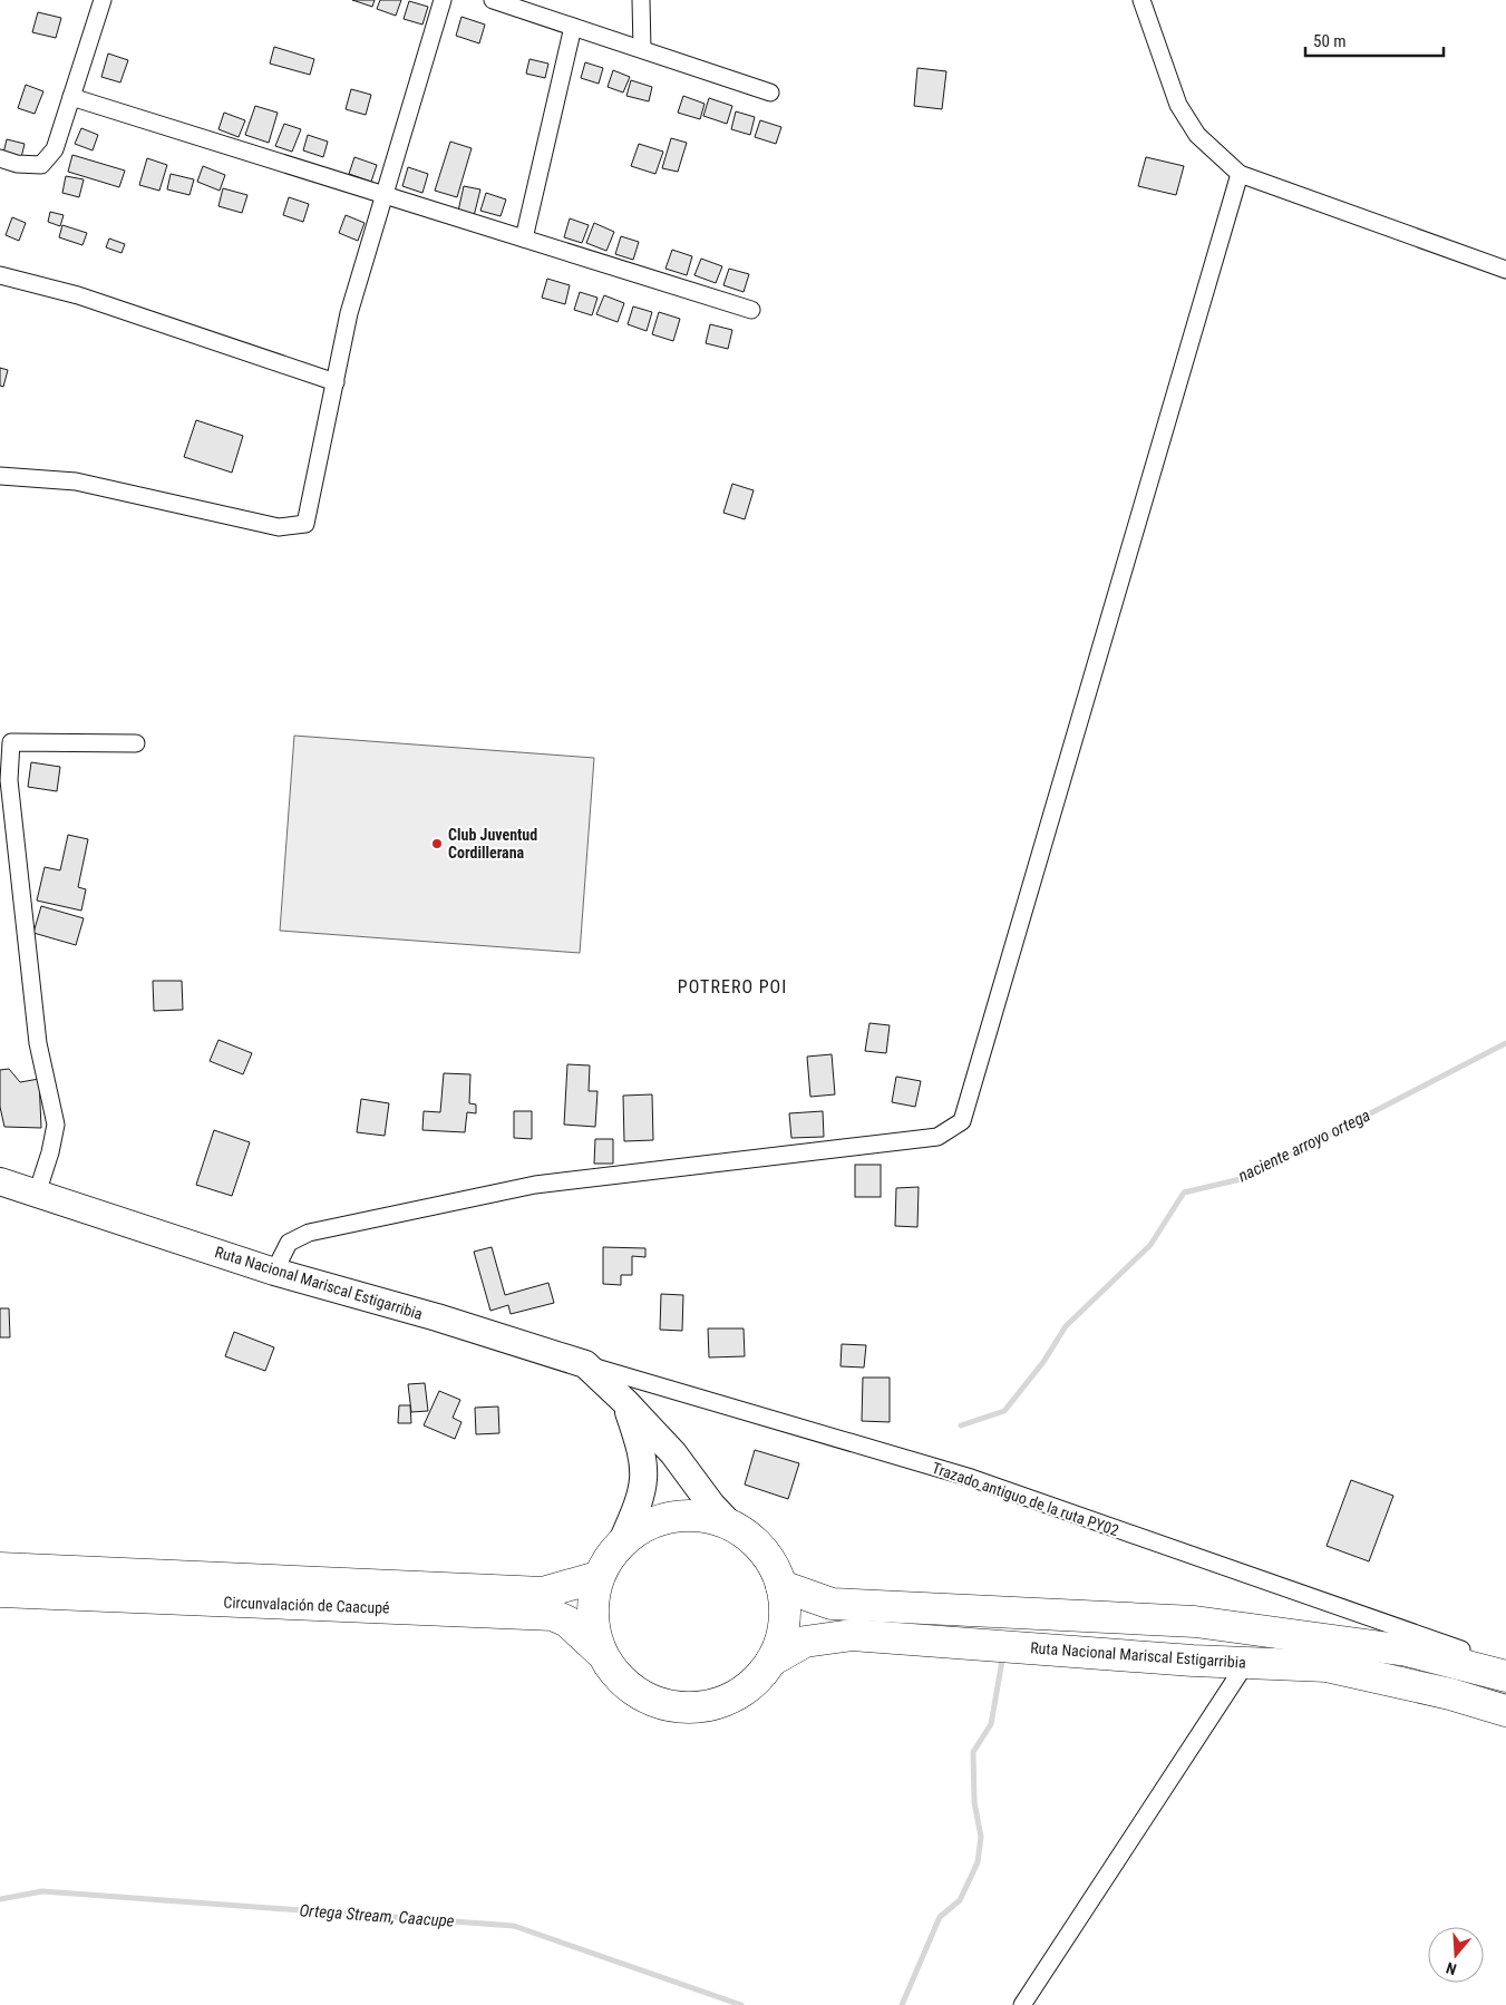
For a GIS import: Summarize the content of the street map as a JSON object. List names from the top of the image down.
{
  "streets": {
    "highway": ["Ruta Nacional Mariscal Estigarribia", "Circunvalación de Caacupé"],
    "street": ["Trazado antiguo de la ruta PY02"]
  },
  "crossings": [
    ["Ruta Nacional Mariscal Estigarribia", "Trazado antiguo de la ruta PY02"],
    ["Ruta Nacional Mariscal Estigarribia", "Circunvalación de Caacupé"]
  ],
  "districts": ["POTRERO POI"],
  "water": ["naciente arroyo ortega", "Ortega Stream, Caacupe"],
  "places": ["Club Juventud Cordillerana"],
  "scale_bar": "50 m",
  "north": "bottom"
}
